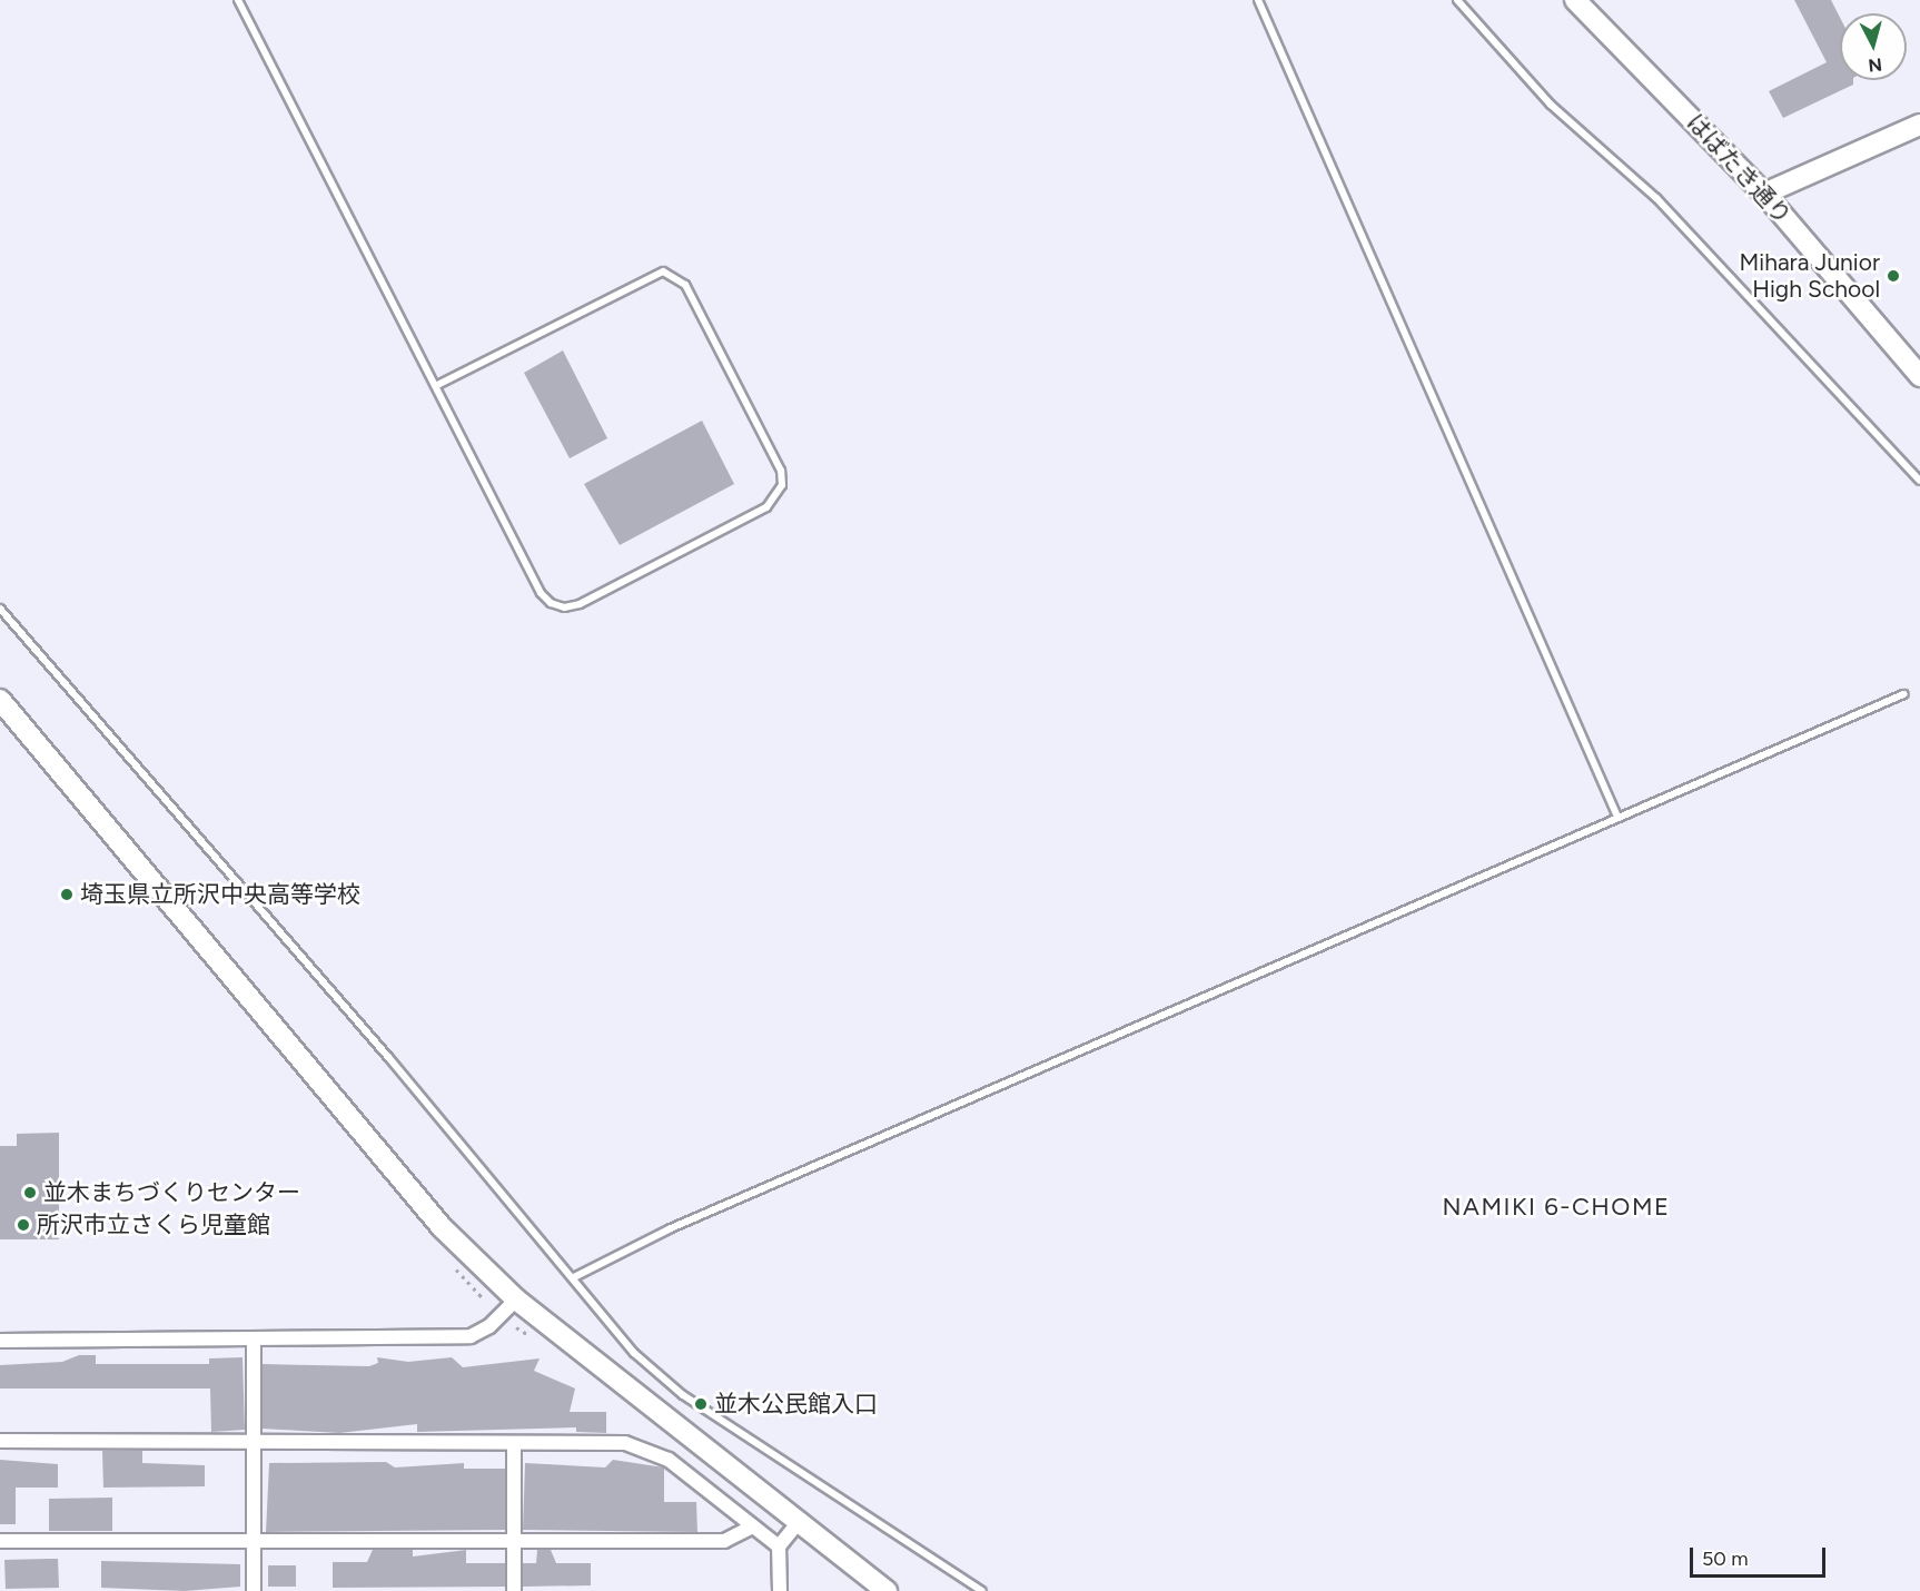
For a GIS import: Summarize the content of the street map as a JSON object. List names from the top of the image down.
{
  "streets": {
    "street": ["はばたき通り"]
  },
  "districts": ["NAMIKI 6-CHOME"],
  "places": [
    "Mihara Junior High School",
    "埼玉県立所沢中央高等学校",
    "並木まちづくりセンター",
    "所沢市立さくら児童館",
    "並木公民館入口"
  ],
  "scale_bar": "50 m",
  "north": "bottom"
}
